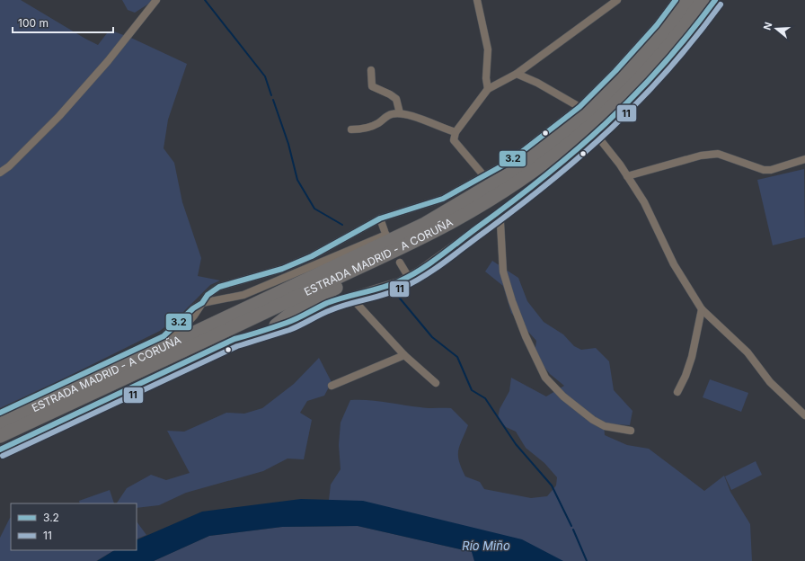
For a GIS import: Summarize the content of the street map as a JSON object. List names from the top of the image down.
{
  "streets": {
    "highway": ["ESTRADA MADRID - A CORUÑA"]
  },
  "water": ["Río Miño"],
  "lines": ["transit line 3.2", "transit line 11"],
  "legend": ["3.2", "11"],
  "scale_bar": "100 m",
  "north": "left"
}
